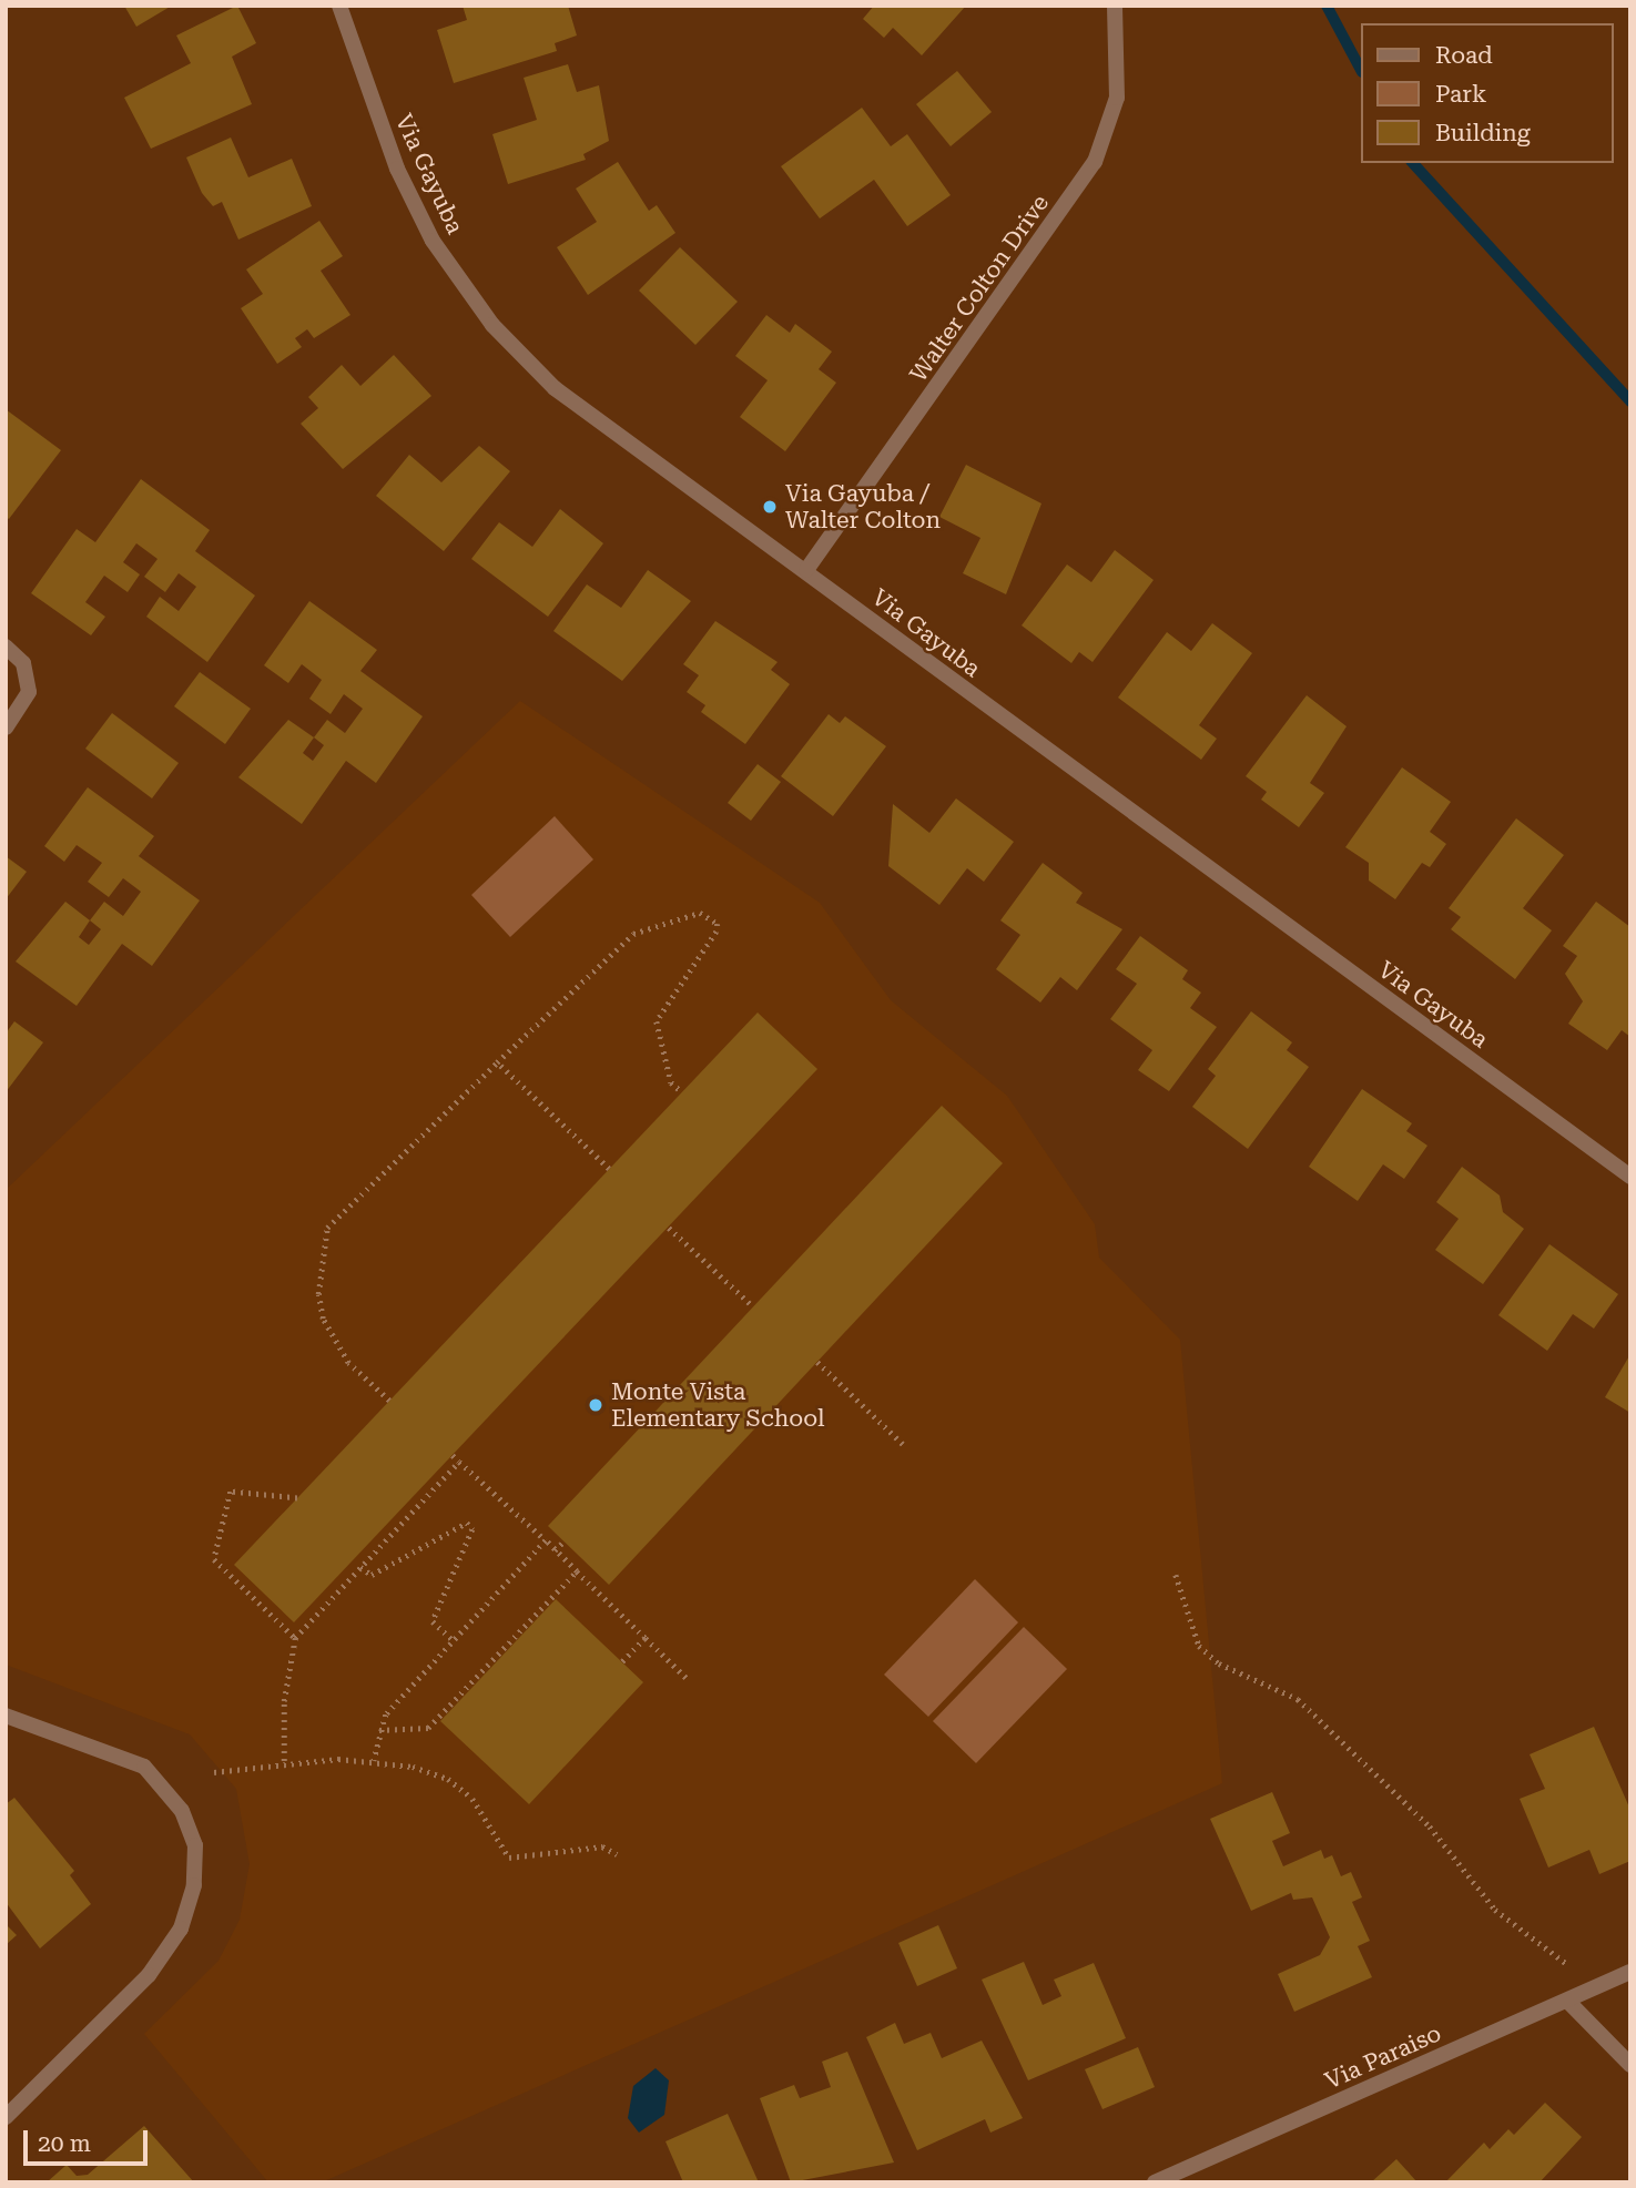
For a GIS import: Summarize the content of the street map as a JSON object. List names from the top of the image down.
{
  "streets": {
    "street": ["Via Gayuba", "Walter Colton Drive", "Via Paraiso"]
  },
  "crossings": [
    ["Via Gayuba", "Walter Colton Drive"]
  ],
  "places": ["Via Gayuba / Walter Colton", "Monte Vista Elementary School"],
  "legend": ["Road", "Park", "Building"],
  "scale_bar": "20 m"
}
